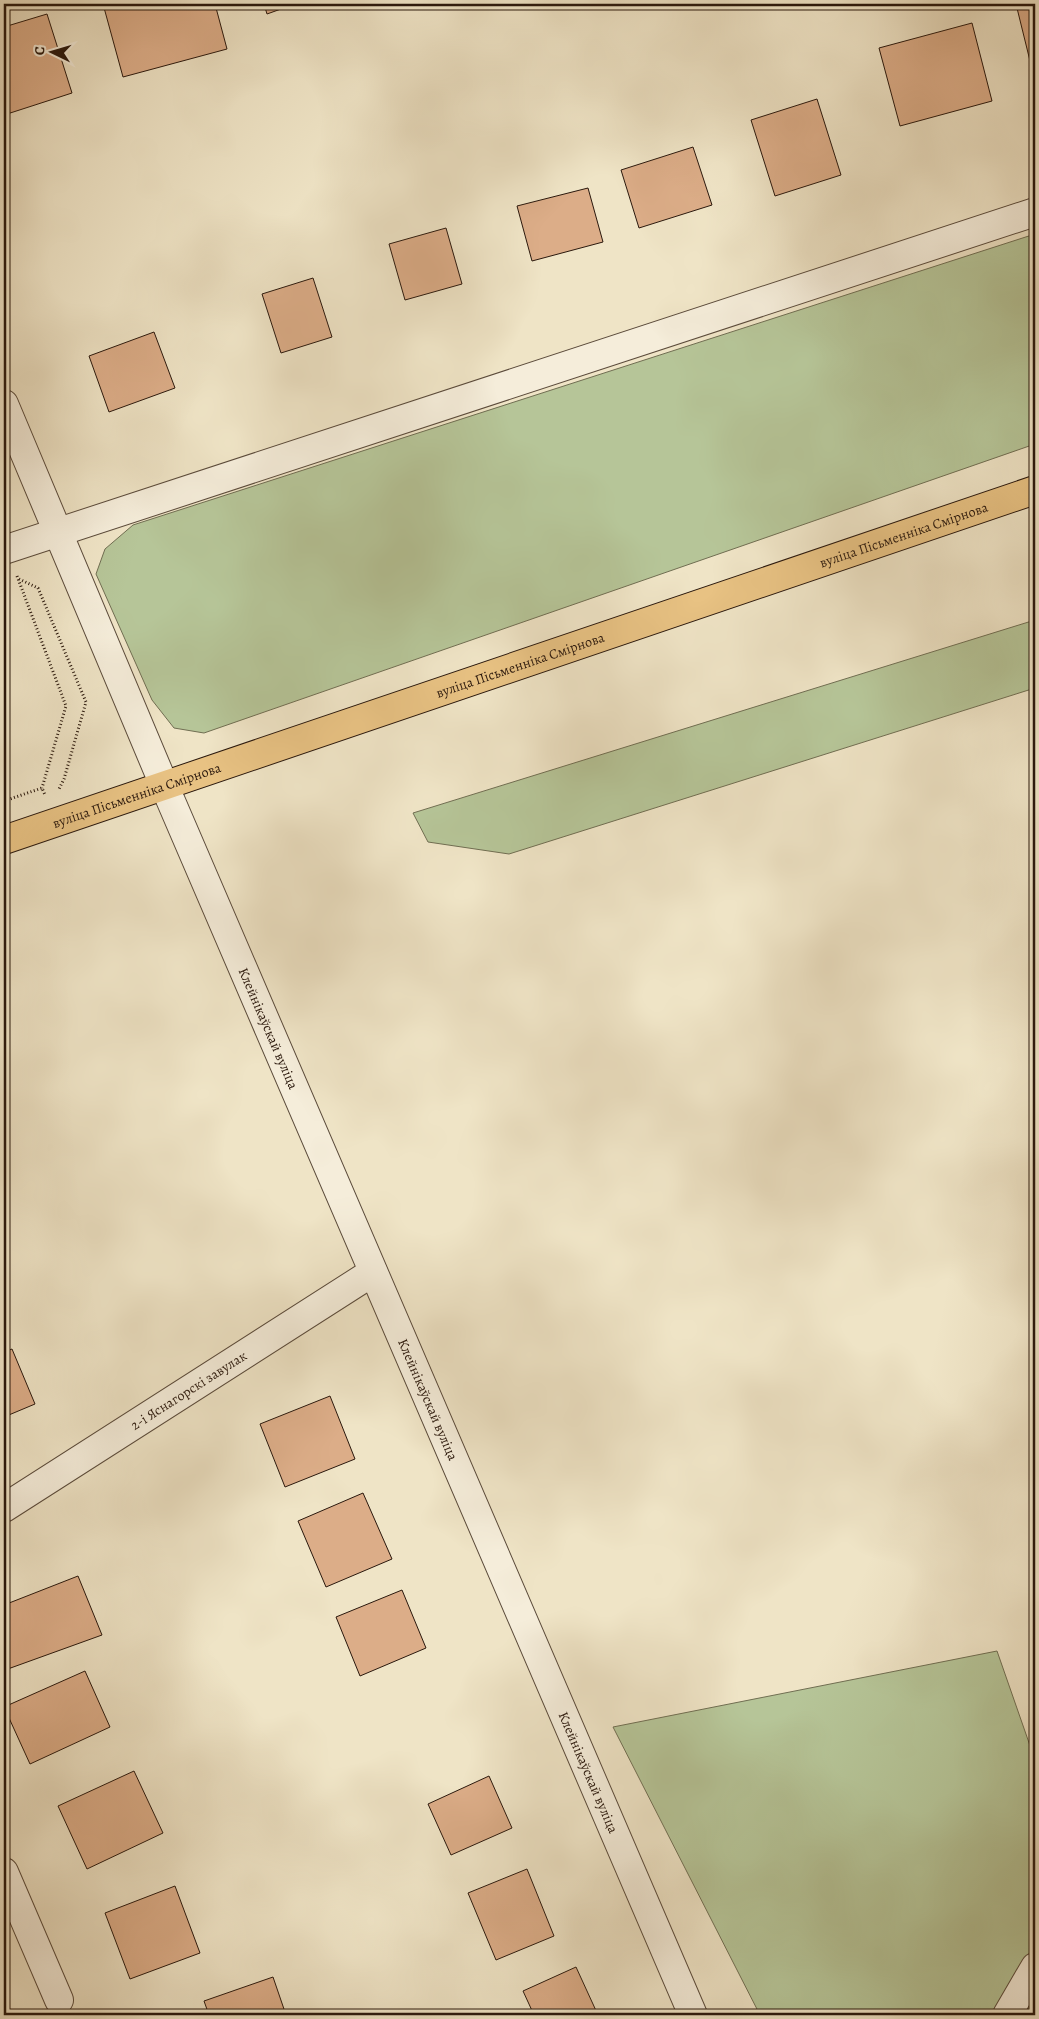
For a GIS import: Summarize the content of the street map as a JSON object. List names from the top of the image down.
{
  "streets": {
    "main road": ["вуліца Пісьменніка Смірнова"],
    "street": ["Клейнікаўскай вуліца", "2-і Яснагорскі завулак"]
  },
  "crossings": [
    ["вуліца Пісьменніка Смірнова", "Клейнікаўскай вуліца"],
    ["Клейнікаўскай вуліца", "2-і Яснагорскі завулак"]
  ],
  "north": "left"
}
